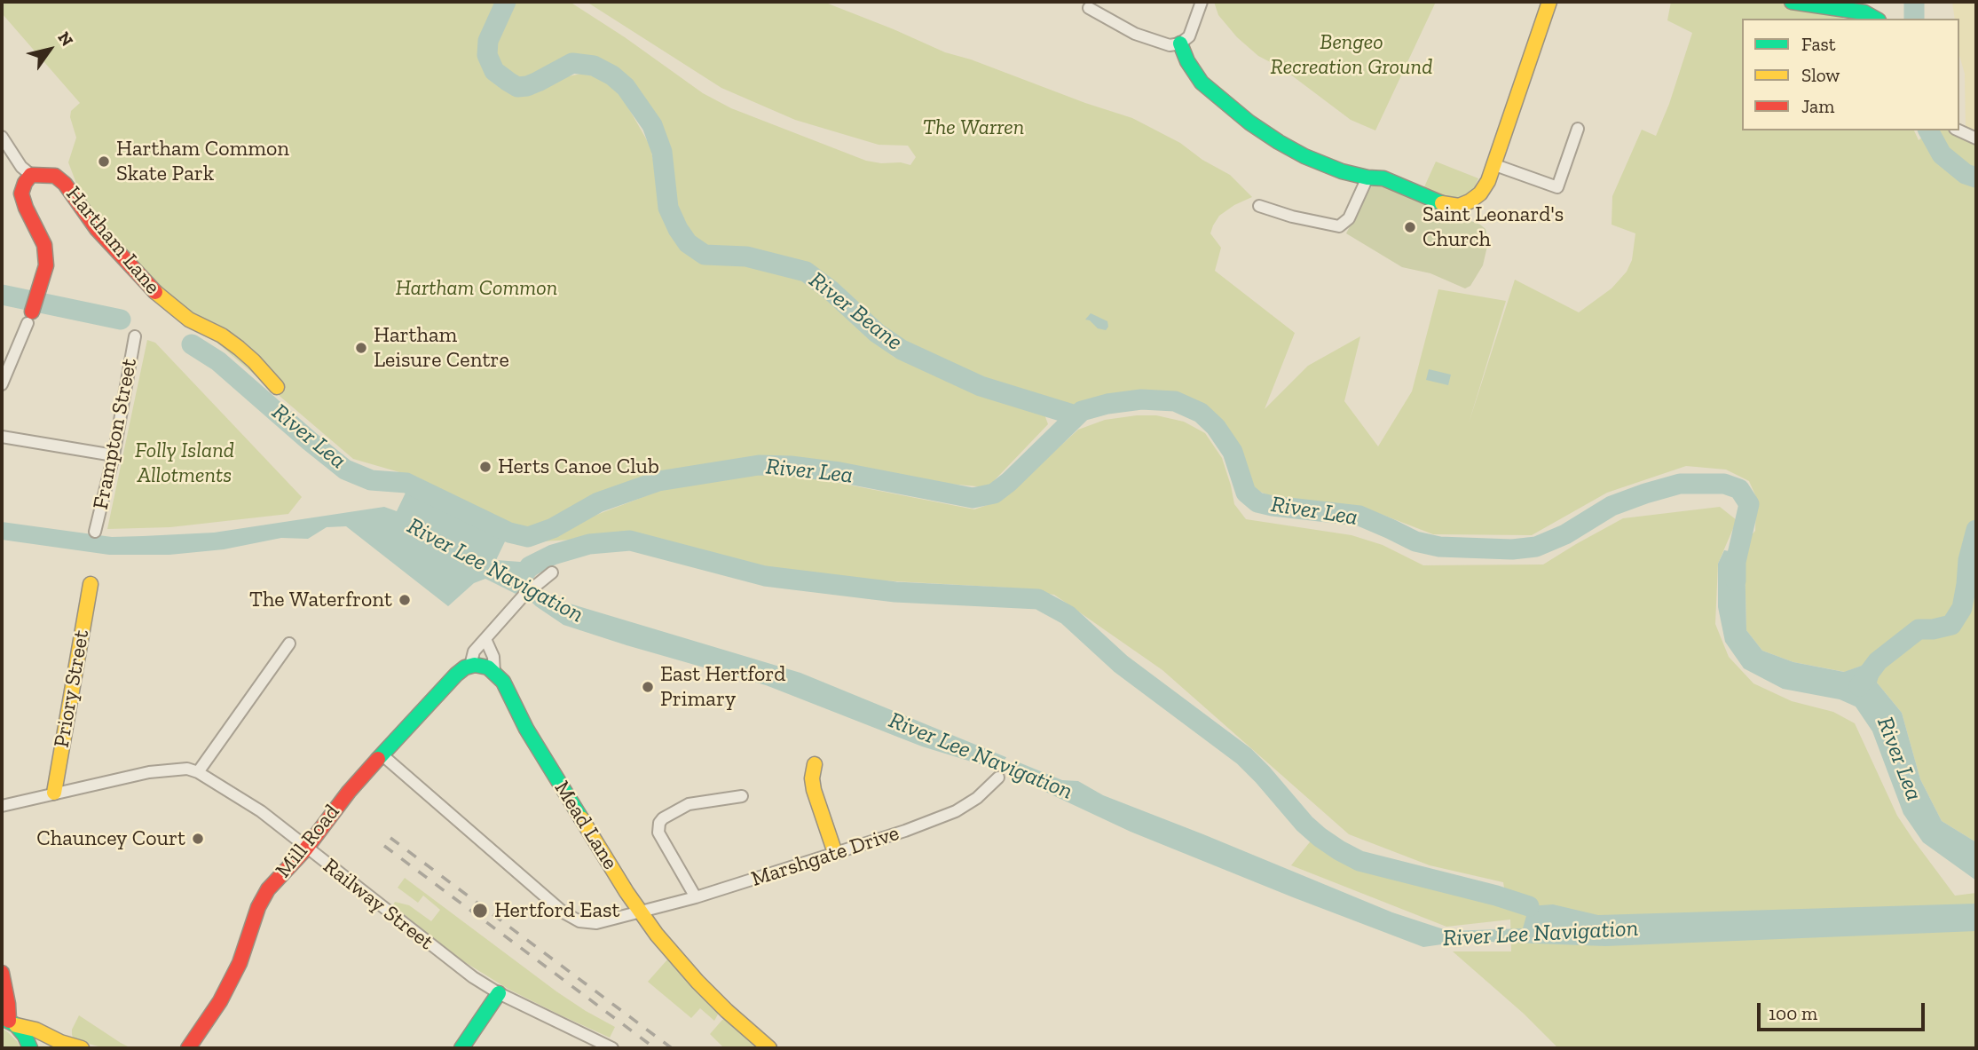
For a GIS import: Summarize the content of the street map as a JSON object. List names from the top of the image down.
{
  "streets": {
    "main road": [
      "Hartham Lane",
      "Priory Street",
      "Mead Lane",
      "Mill Road"
    ],
    "street": ["Frampton Street", "Marshgate Drive", "Railway Street"]
  },
  "crossings": [
    ["Priory Street", "Railway Street"],
    ["Mead Lane", "Marshgate Drive"],
    ["Mill Road", "Marshgate Drive"],
    ["Mill Road", "Railway Street"]
  ],
  "water": ["River Beane", "River Lea", "River Lee Navigation"],
  "parks": [
    "Bengeo Recreation Ground",
    "The Warren",
    "Hartham Common",
    "Folly Island Allotments"
  ],
  "places": [
    "Hartham Common Skate Park",
    "Saint Leonard's Church",
    "Hartham Leisure Centre",
    "Herts Canoe Club",
    "The Waterfront",
    "East Hertford Primary",
    "Chauncey Court",
    "Hertford East"
  ],
  "legend": ["Fast", "Slow", "Jam"],
  "scale_bar": "100 m",
  "north": "top right"
}
